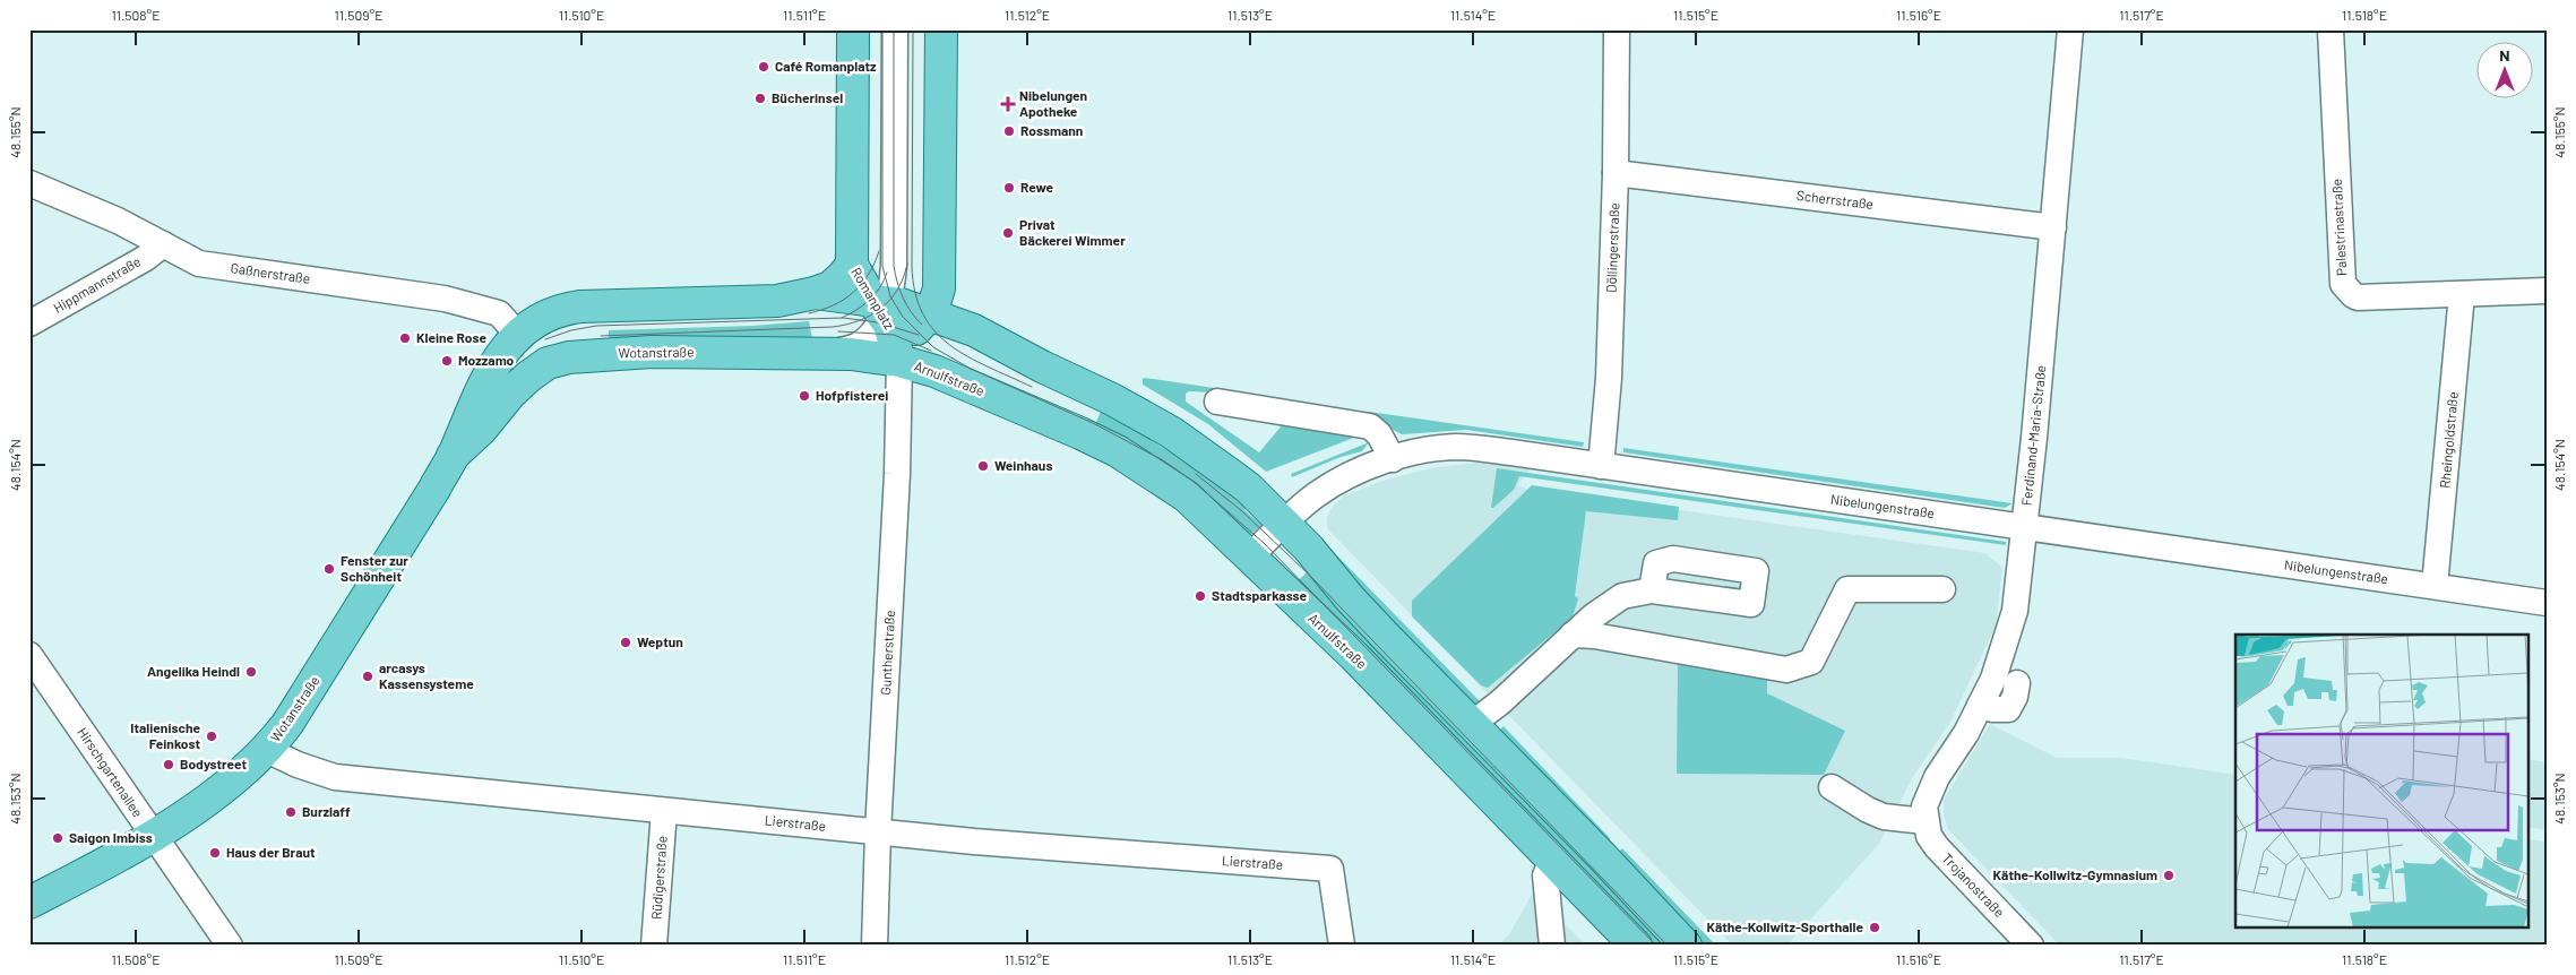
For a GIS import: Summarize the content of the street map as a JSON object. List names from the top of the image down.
{
  "streets": {
    "main road": ["Romanplatz", "Wotanstraße", "Arnulfstraße"],
    "street": [
      "Scherrstraße",
      "Palestrinastraße",
      "Döllingerstraße",
      "Gaßnerstraße",
      "Hippmannstraße",
      "Ferdinand-Maria-Straße",
      "Rheingoldstraße",
      "Nibelungenstraße",
      "Guntherstraße",
      "Hirschgartenallee",
      "Lierstraße",
      "Rüdigerstraße",
      "Trojanostraße"
    ]
  },
  "crossings": [
    ["Scherrstraße", "Döllingerstraße"],
    ["Scherrstraße", "Ferdinand-Maria-Straße"],
    ["Palestrinastraße", "Rheingoldstraße"],
    ["Döllingerstraße", "Nibelungenstraße"],
    ["Gaßnerstraße", "Hippmannstraße"],
    ["Gaßnerstraße", "Wotanstraße"],
    ["Romanplatz", "Wotanstraße"],
    ["Romanplatz", "Arnulfstraße"],
    ["Romanplatz", "Guntherstraße"],
    ["Wotanstraße", "Arnulfstraße"],
    ["Wotanstraße", "Guntherstraße"],
    ["Wotanstraße", "Hirschgartenallee"],
    ["Wotanstraße", "Lierstraße"],
    ["Arnulfstraße", "Nibelungenstraße"],
    ["Arnulfstraße", "Guntherstraße"],
    ["Ferdinand-Maria-Straße", "Nibelungenstraße"],
    ["Ferdinand-Maria-Straße", "Trojanostraße"],
    ["Rheingoldstraße", "Nibelungenstraße"],
    ["Guntherstraße", "Lierstraße"],
    ["Lierstraße", "Rüdigerstraße"]
  ],
  "places": {
    "other": [
      "Café Romanplatz",
      "Bücherinsel",
      "Rossmann",
      "Rewe",
      "Privat Bäckerei Wimmer",
      "Kleine Rose",
      "Mozzamo",
      "Hofpfisterei",
      "Weinhaus",
      "Fenster zur Schönheit",
      "Stadtsparkasse",
      "Weptun",
      "Angelika Heindl",
      "arcasys Kassensysteme",
      "Italienische Feinkost",
      "Bodystreet",
      "Burzlaff",
      "Saigon Imbiss",
      "Haus der Braut",
      "Käthe-Kollwitz-Gymnasium",
      "Käthe-Kollwitz-Sporthalle"
    ],
    "health": ["Nibelungen Apotheke"]
  },
  "north": "top",
  "coordinates": [
    "11.508°E",
    "11.509°E",
    "11.510°E",
    "11.511°E",
    "11.512°E",
    "11.513°E",
    "11.514°E",
    "11.515°E",
    "11.516°E",
    "11.517°E",
    "11.518°E",
    "48.155°N",
    "48.154°N",
    "48.153°N"
  ]
}
